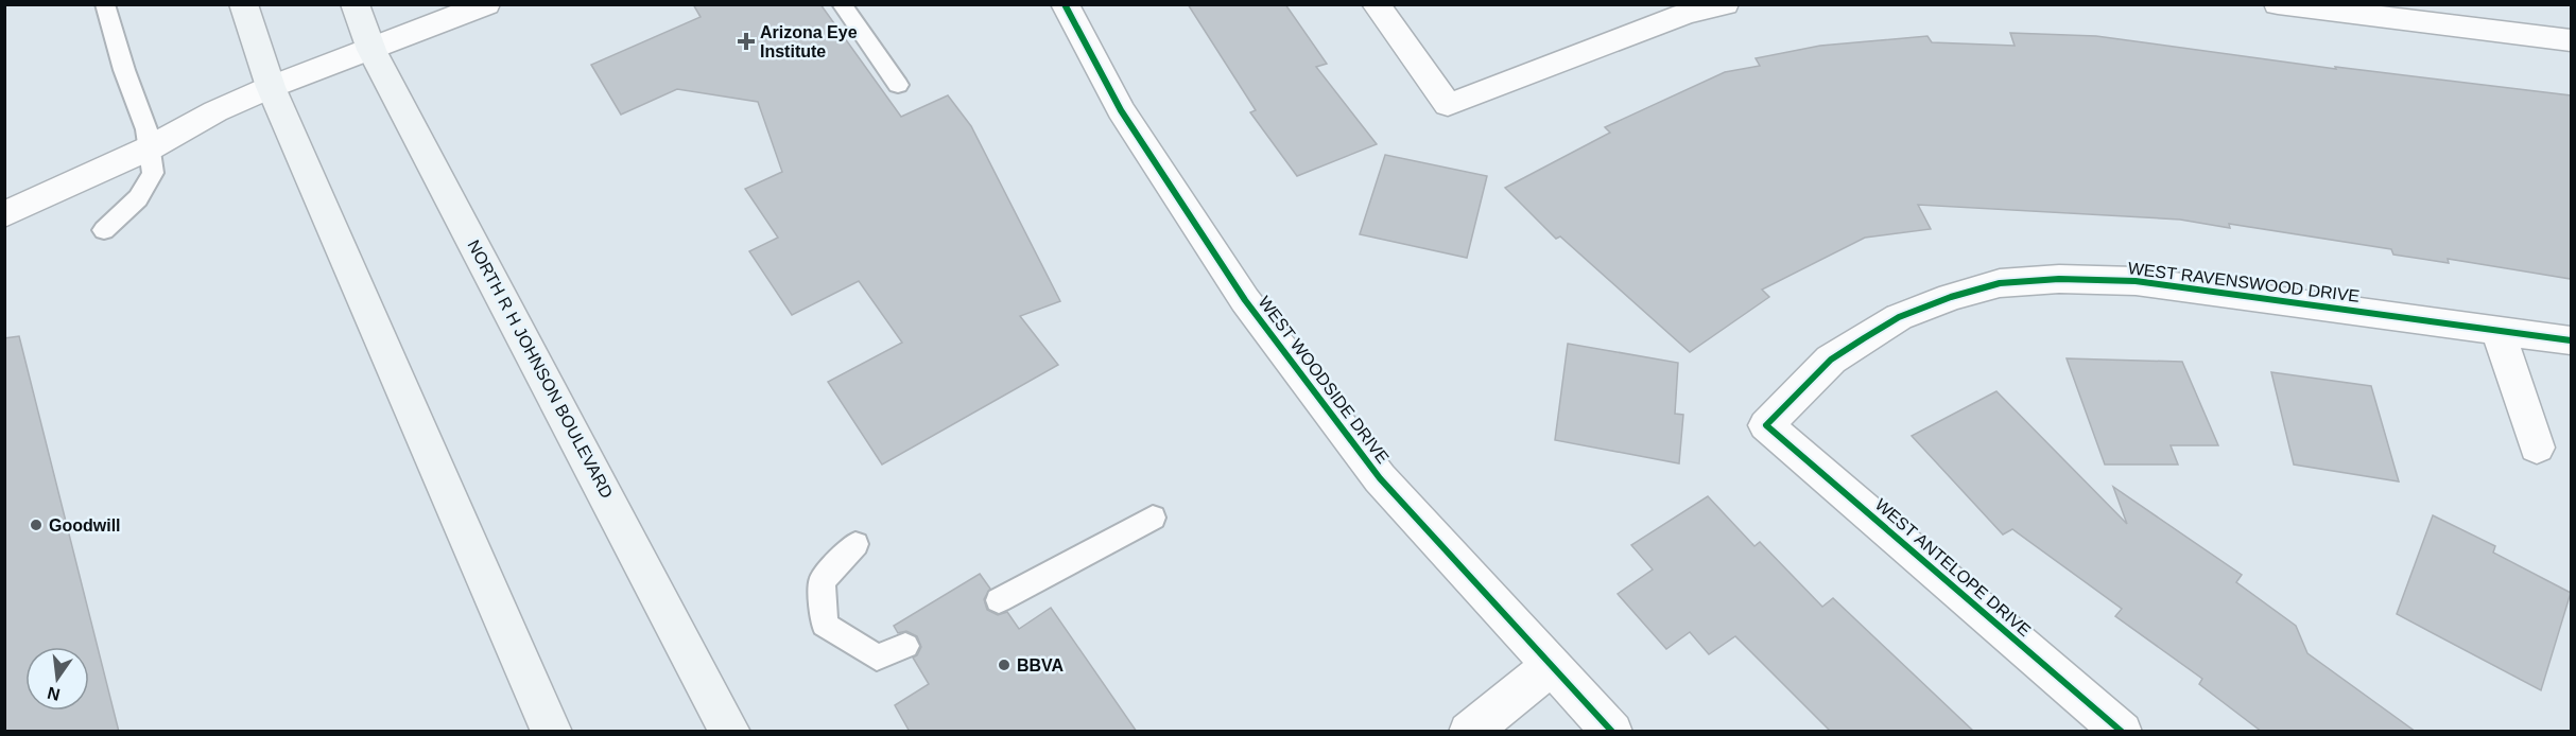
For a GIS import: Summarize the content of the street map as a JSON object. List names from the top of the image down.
{
  "streets": {
    "main road": ["NORTH R H JOHNSON BOULEVARD"],
    "street": ["WEST RAVENSWOOD DRIVE", "WEST WOODSIDE DRIVE", "WEST ANTELOPE DRIVE"]
  },
  "crossings": [
    ["WEST RAVENSWOOD DRIVE", "WEST ANTELOPE DRIVE"]
  ],
  "places": {
    "health": ["Arizona Eye Institute"],
    "other": ["Goodwill", "BBVA"]
  },
  "north": "bottom"
}
